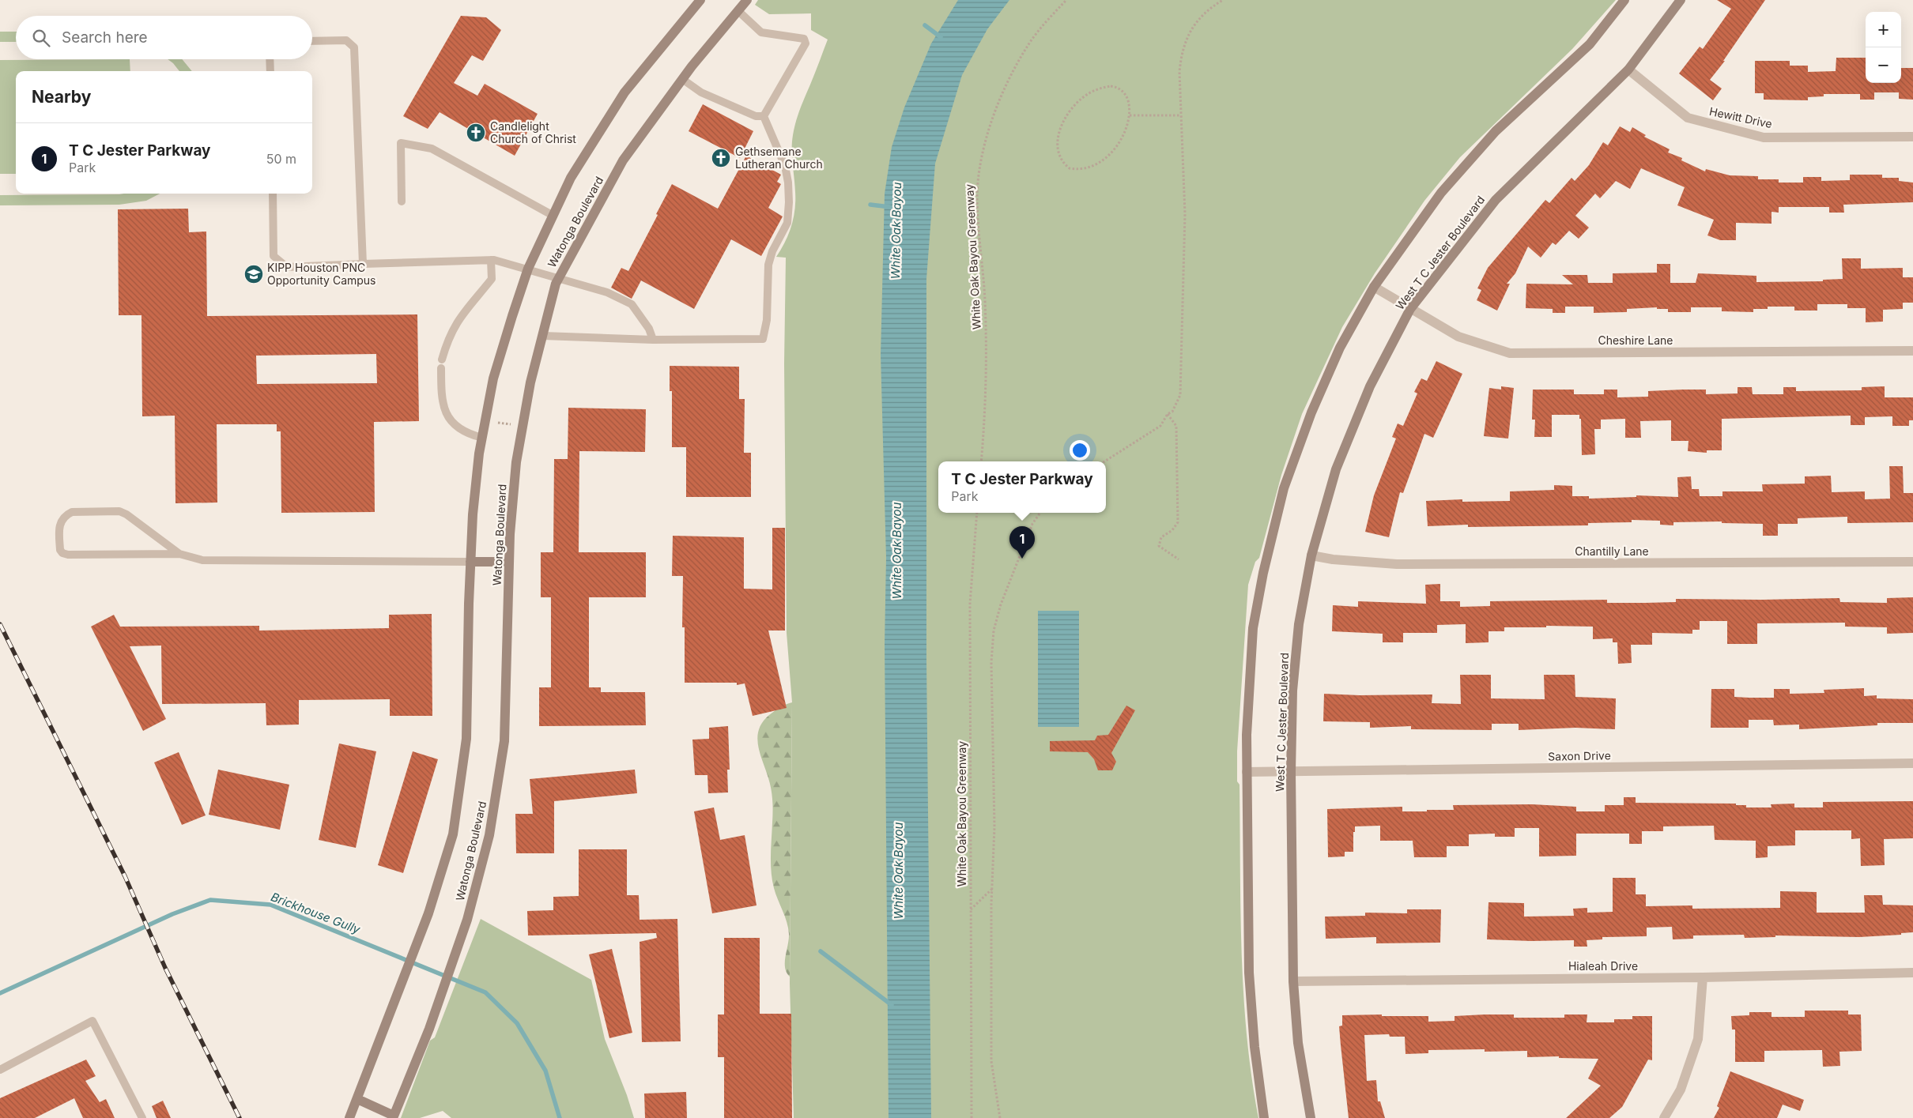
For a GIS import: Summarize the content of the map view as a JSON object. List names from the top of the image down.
{
  "streets": {
    "main road": ["Watonga Boulevard", "West T C Jester Boulevard"],
    "street": [
      "Hewitt Drive",
      "Cheshire Lane",
      "Chantilly Lane",
      "Saxon Drive",
      "Hialeah Drive"
    ],
    "path": ["White Oak Bayou Greenway"]
  },
  "crossings": [
    ["Hewitt Drive", "West T C Jester Boulevard"],
    ["West T C Jester Boulevard", "Cheshire Lane"],
    ["West T C Jester Boulevard", "Chantilly Lane"],
    ["West T C Jester Boulevard", "Saxon Drive"],
    ["West T C Jester Boulevard", "Hialeah Drive"]
  ],
  "water": ["White Oak Bayou", "Brickhouse Gully"],
  "places": {
    "church": ["Candlelight Church of Christ", "Gethsemane Lutheran Church"],
    "school or university": ["KIPP Houston PNC Opportunity Campus"]
  },
  "page": {
    "map_buttons": ["+", "−"],
    "search": "Search here",
    "heading": "Nearby",
    "list": [
      {
        "mark": "1",
        "name": "T C Jester Parkway",
        "note": "Park",
        "value": "50 m"
      }
    ],
    "popup": ["T C Jester Parkway", "Park"],
    "pins": "1"
  }
}
